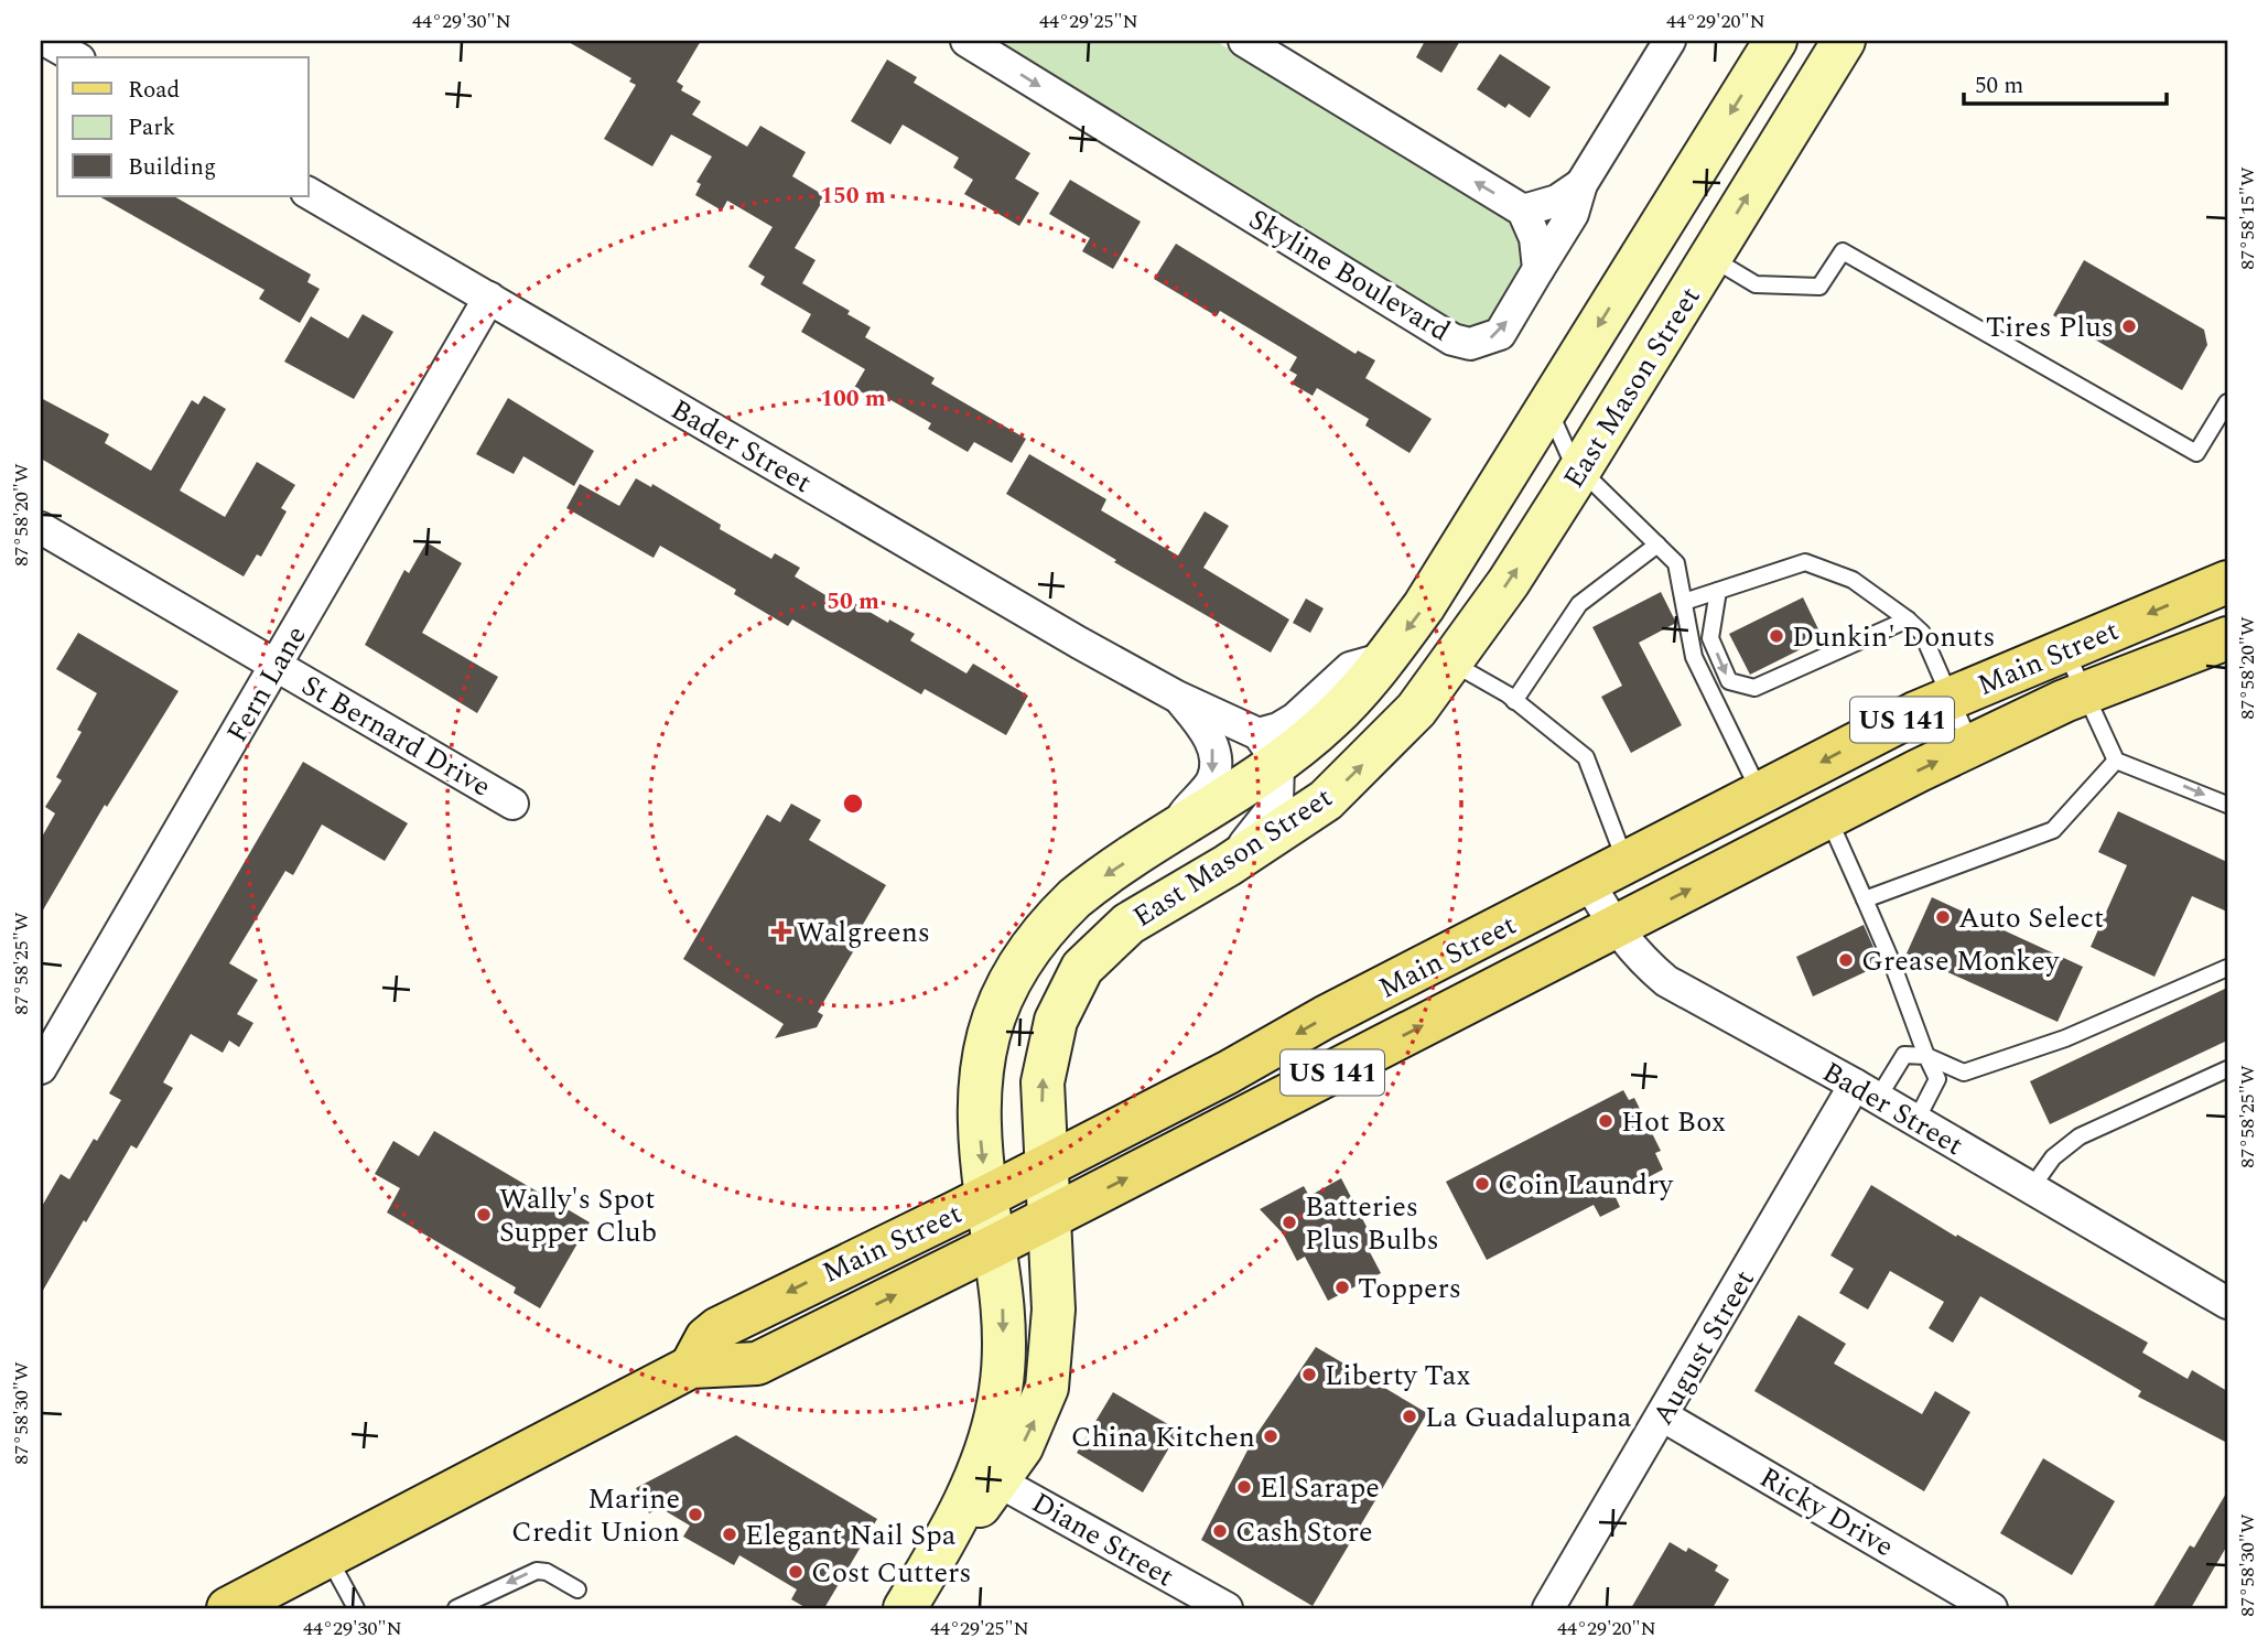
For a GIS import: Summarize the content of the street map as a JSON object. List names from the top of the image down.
{
  "streets": {
    "main road": ["East Mason Street", "Main Street", "US 141"],
    "street": [
      "Skyline Boulevard",
      "Bader Street",
      "Fern Lane",
      "St Bernard Drive",
      "August Street",
      "Ricky Drive",
      "Diane Street"
    ]
  },
  "crossings": [
    ["East Mason Street", "Bader Street"],
    ["East Mason Street", "Main Street"],
    ["East Mason Street", "Diane Street"],
    ["Bader Street", "Main Street"],
    ["Bader Street", "Fern Lane"],
    ["Bader Street", "August Street"],
    ["Fern Lane", "St Bernard Drive"],
    ["August Street", "Ricky Drive"]
  ],
  "one_way": ["Skyline Boulevard"],
  "places": {
    "other": [
      "Tires Plus",
      "Dunkin' Donuts",
      "Auto Select",
      "Grease Monkey",
      "Hot Box",
      "Coin Laundry",
      "Wally's Spot Supper Club",
      "Batteries Plus Bulbs",
      "Toppers",
      "Liberty Tax",
      "La Guadalupana",
      "China Kitchen",
      "El Sarape",
      "Marine Credit Union",
      "Cash Store",
      "Elegant Nail Spa",
      "Cost Cutters"
    ],
    "health": ["Walgreens"]
  },
  "legend": ["Road", "Park", "Building"],
  "scale_bar": "50 m",
  "coordinates": [
    "44°29'30\"N",
    "44°29'25\"N",
    "44°29'20\"N",
    "87°58'15\"W",
    "87°58'20\"W",
    "87°58'25\"W",
    "87°58'30\"W"
  ],
  "rings": ["150 m", "100 m", "50 m"]
}
